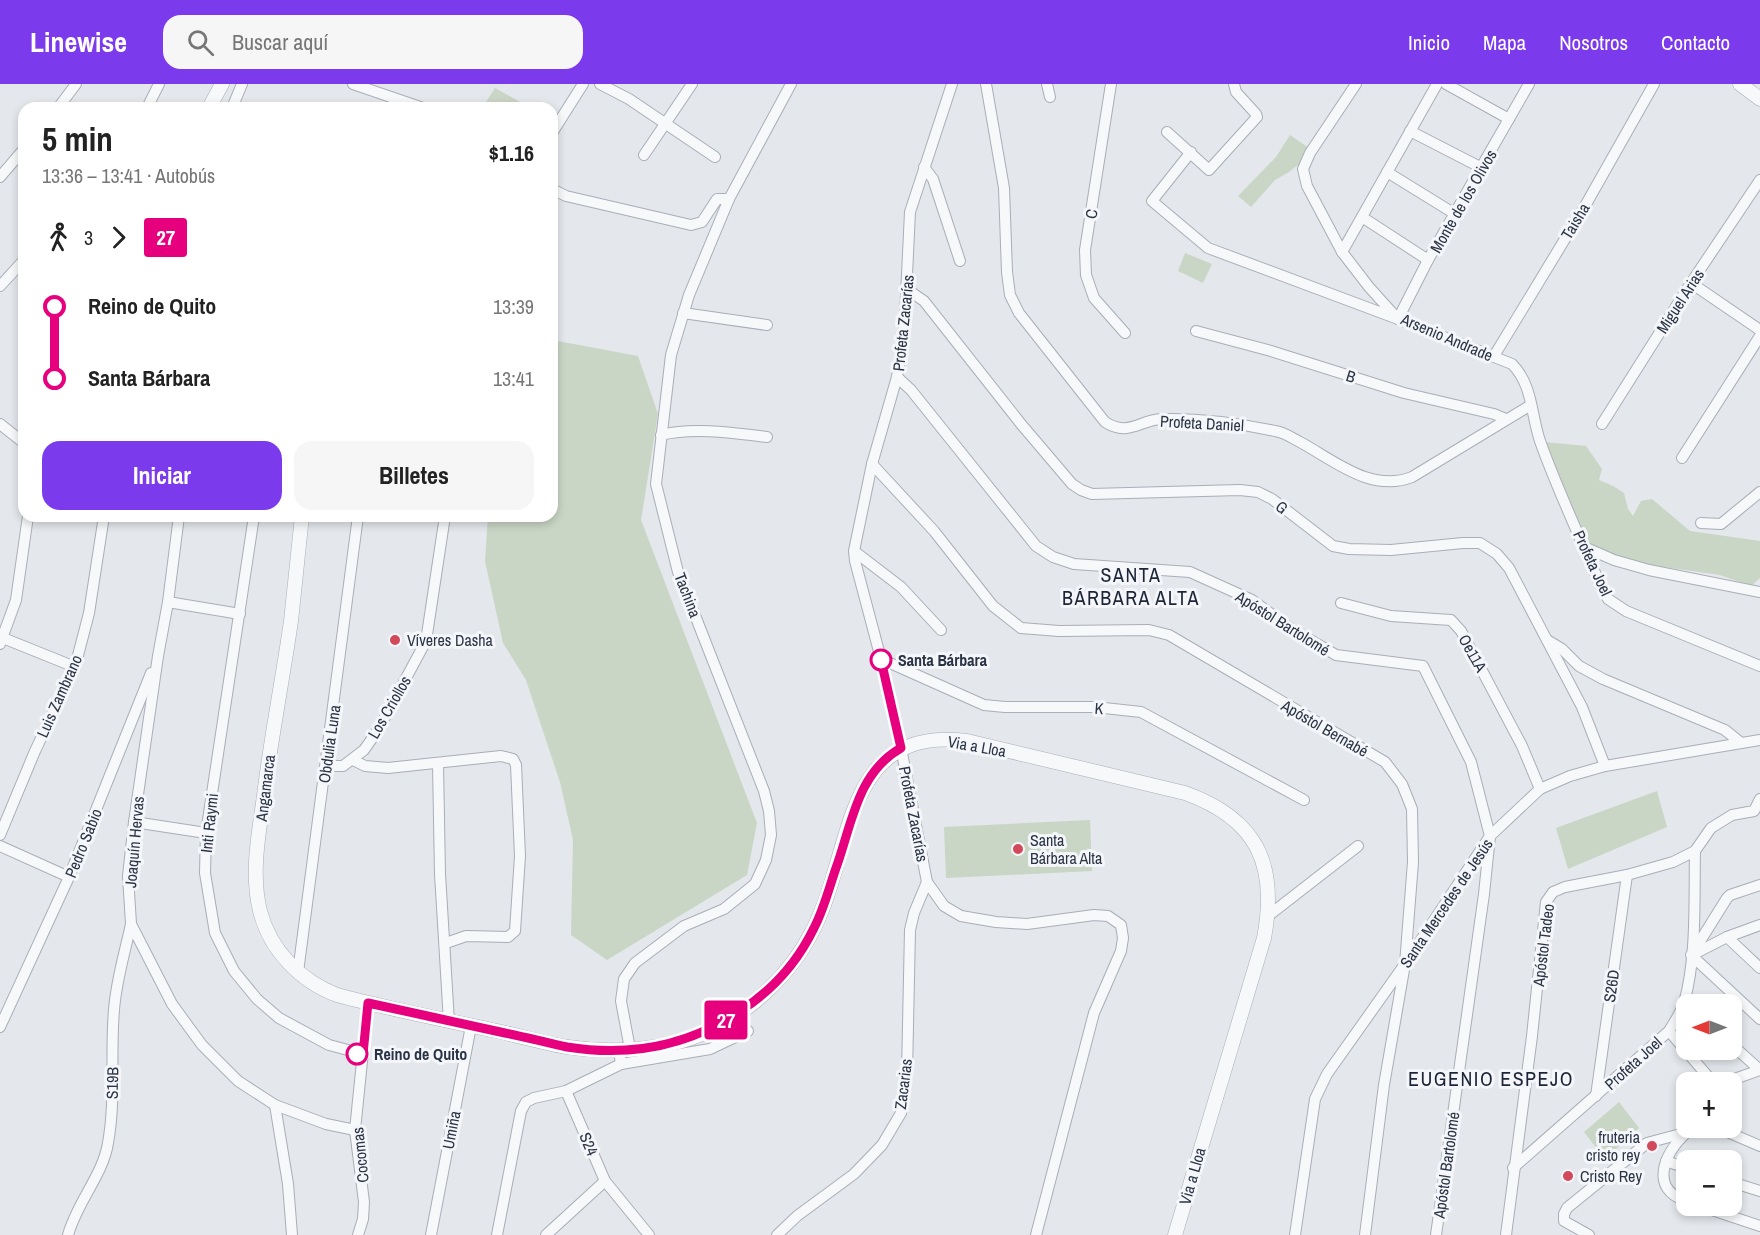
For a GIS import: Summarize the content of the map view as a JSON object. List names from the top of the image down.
{
  "streets": {
    "street": [
      "Monte de los Olivos",
      "C",
      "Taisha",
      "Miguel Arias",
      "Profeta Zacarías",
      "Arsenio Andrade",
      "B",
      "Profeta Daniel",
      "G",
      "Profeta Joel",
      "Tachina",
      "Apóstol Bartolomé",
      "Oe11A",
      "Luis Zambrano",
      "Los Criollos",
      "K",
      "Apóstol Bernabé",
      "Obdulia Luna",
      "Via a Lloa",
      "Angamarca",
      "Inti Raymi",
      "Joaquín Hervas",
      "Pedro Sabio",
      "Santa Mercedes de Jesús",
      "Apóstol Tadeo",
      "S26D",
      "S19B",
      "Zacarias",
      "Umiña",
      "S24",
      "Cocomas"
    ]
  },
  "crossings": [
    ["Monte de los Olivos", "Arsenio Andrade"],
    ["Taisha", "Arsenio Andrade"],
    ["Profeta Zacarías", "G"],
    ["Profeta Zacarías", "Apóstol Bartolomé"],
    ["Profeta Zacarías", "K"],
    ["Profeta Zacarías", "Apóstol Bernabé"],
    ["Profeta Zacarías", "Via a Lloa"],
    ["Profeta Zacarías", "Zacarias"],
    ["Arsenio Andrade", "Profeta Daniel"],
    ["Arsenio Andrade", "Profeta Joel"],
    ["B", "Profeta Daniel"],
    ["Profeta Daniel", "Profeta Joel"],
    ["G", "Santa Mercedes de Jesús"],
    ["Profeta Joel", "Apóstol Tadeo"],
    ["Profeta Joel", "S26D"],
    ["Tachina", "Via a Lloa"],
    ["Apóstol Bartolomé", "Santa Mercedes de Jesús"],
    ["Oe11A", "Santa Mercedes de Jesús"],
    ["Apóstol Bernabé", "Santa Mercedes de Jesús"],
    ["Obdulia Luna", "Angamarca"],
    ["Via a Lloa", "Angamarca"],
    ["Via a Lloa", "Umiña"],
    ["Via a Lloa", "Cocomas"],
    ["Angamarca", "Cocomas"],
    ["Inti Raymi", "Cocomas"],
    ["Joaquín Hervas", "Pedro Sabio"],
    ["Joaquín Hervas", "S19B"],
    ["Joaquín Hervas", "Cocomas"],
    ["Apóstol Tadeo", "S26D"]
  ],
  "districts": ["SANTA BÁRBARA ALTA", "EUGENIO ESPEJO"],
  "places": [
    "Víveres Dasha",
    "Santa Bárbara",
    "Santa Bárbara Alta",
    "Reino de Quito",
    "fruteria cristo rey",
    "Cristo Rey"
  ],
  "lines": ["bus line 27"],
  "north": "left",
  "page": {
    "header": "Linewise",
    "search": "Buscar aquí",
    "nav": [
      "Inicio",
      "Mapa",
      "Nosotros",
      "Contacto"
    ],
    "on_map": "27",
    "heading": ["5 min", "13:36 – 13:41 · Autobús", "$1.16"],
    "legs": ["3", "27"],
    "list": [
      {
        "name": "Reino de Quito",
        "value": "13:39"
      },
      {
        "name": "Santa Bárbara",
        "value": "13:41"
      }
    ],
    "buttons": ["Iniciar", "Billetes"],
    "map_buttons": ["+", "−"]
  }
}
